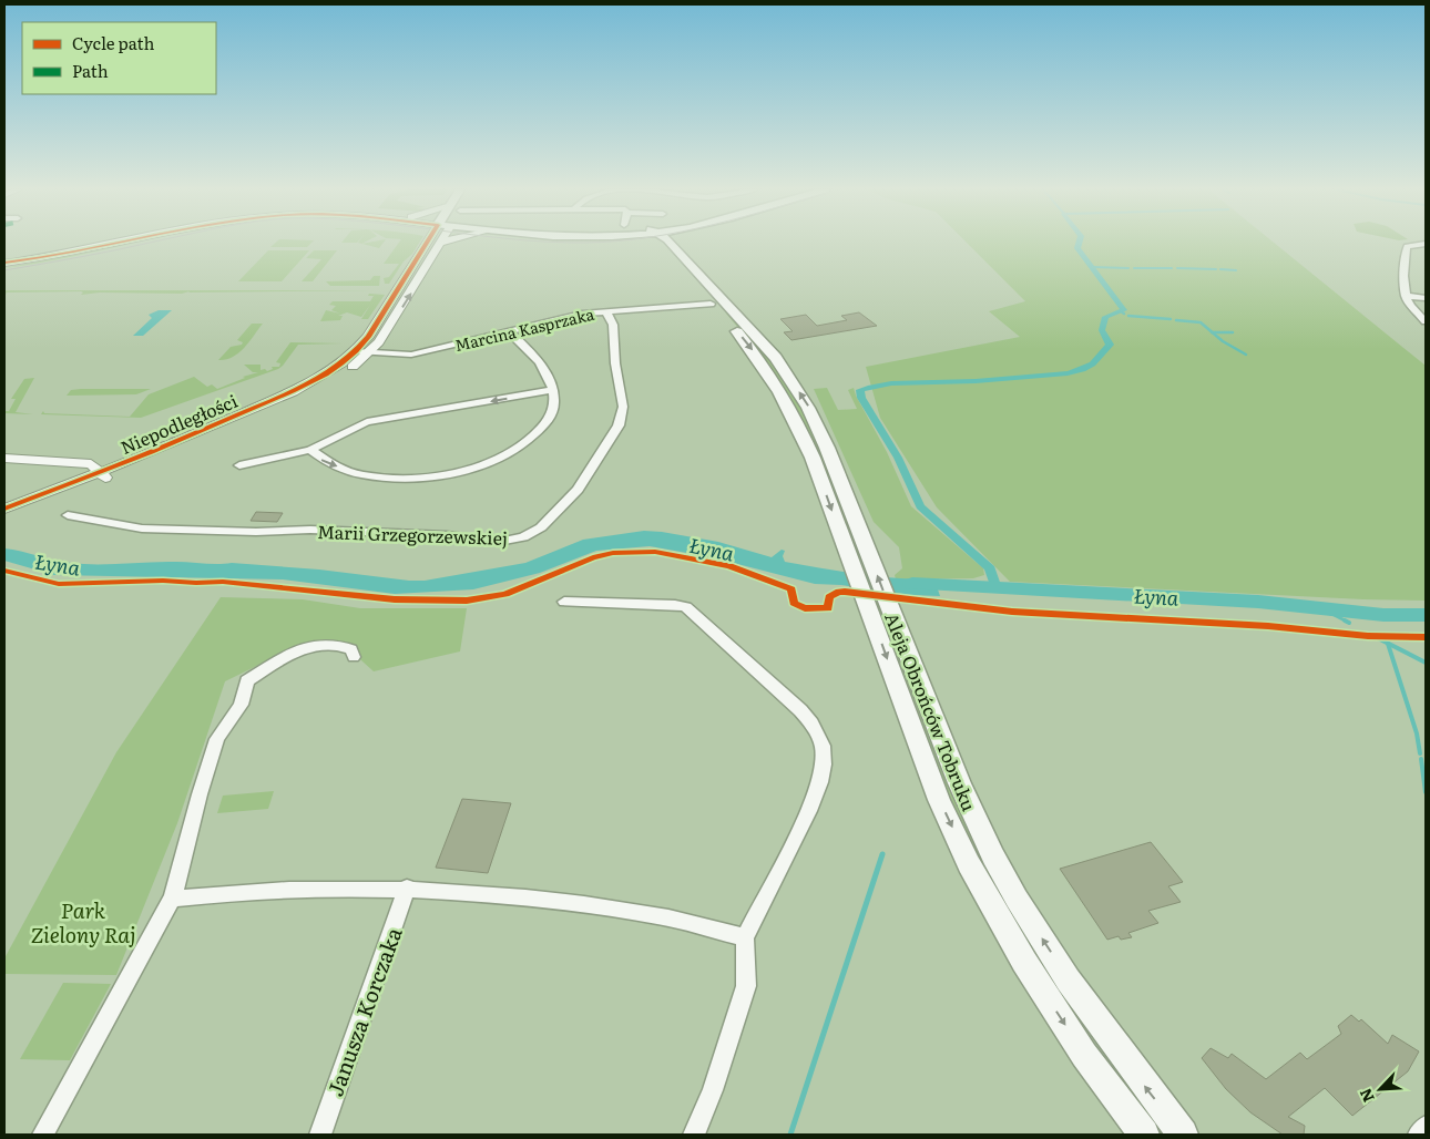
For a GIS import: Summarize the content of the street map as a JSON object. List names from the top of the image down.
{
  "streets": {
    "main road": ["Aleja Obrońców Tobruku"],
    "street": [
      "Marcina Kasprzaka",
      "Niepodległości",
      "Marii Grzegorzewskiej",
      "Janusza Korczaka"
    ]
  },
  "crossings": [
    ["Marcina Kasprzaka", "Niepodległości"],
    ["Marcina Kasprzaka", "Marii Grzegorzewskiej"],
    ["Marcina Kasprzaka", "Aleja Obrońców Tobruku"]
  ],
  "water": ["Łyna"],
  "parks": ["Park Zielony Raj"],
  "legend": ["Cycle path", "Path"],
  "north": "bottom left"
}
